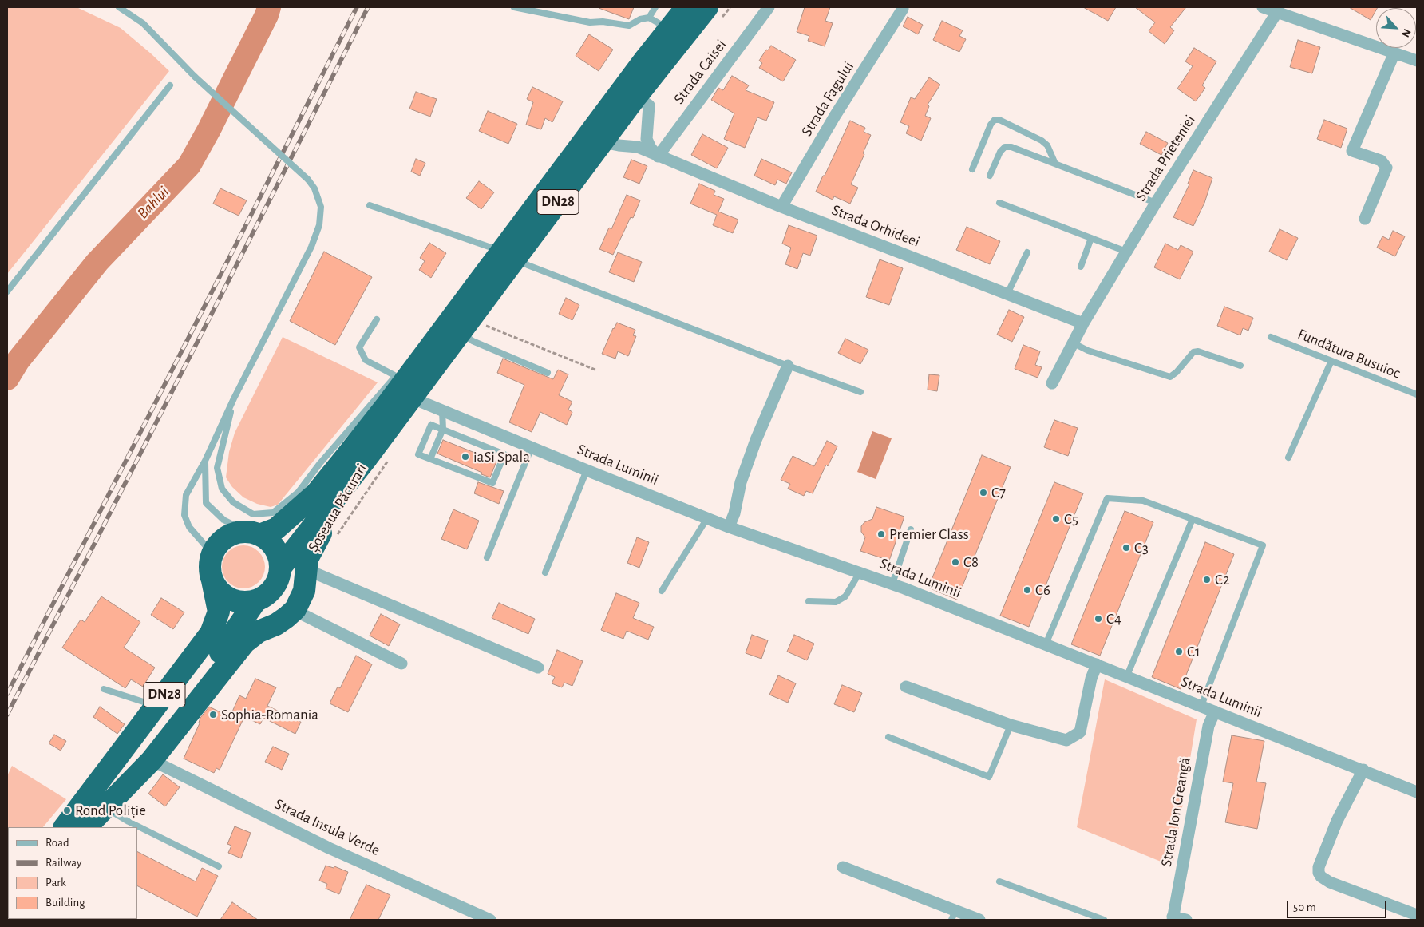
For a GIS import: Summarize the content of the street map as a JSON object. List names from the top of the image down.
{
  "streets": {
    "highway": ["DN28", "Șoseaua Păcurari"],
    "street": [
      "Strada Caisei",
      "Strada Fagului",
      "Strada Prieteniei",
      "Strada Orhideei",
      "Strada Luminii",
      "Strada Ion Creangă",
      "Strada Insula Verde"
    ],
    "lane": ["Fundătura Busuioc"]
  },
  "crossings": [
    ["Strada Caisei", "Strada Orhideei"],
    ["Strada Fagului", "Strada Orhideei"],
    ["Strada Prieteniei", "Strada Orhideei"],
    ["DN28", "Strada Orhideei"],
    ["DN28", "Strada Luminii"],
    ["DN28", "Șoseaua Păcurari"],
    ["Strada Luminii", "Strada Ion Creangă"],
    ["Șoseaua Păcurari", "Strada Insula Verde"]
  ],
  "water": ["Bahlui"],
  "places": [
    "iaSi Spala",
    "C7",
    "C5",
    "Premier Class",
    "C3",
    "C8",
    "C2",
    "C6",
    "C4",
    "C1",
    "Sophia-Romania",
    "Rond Poliție"
  ],
  "legend": [
    "Road",
    "Railway",
    "Park",
    "Building"
  ],
  "scale_bar": "50 m",
  "north": "bottom right"
}
